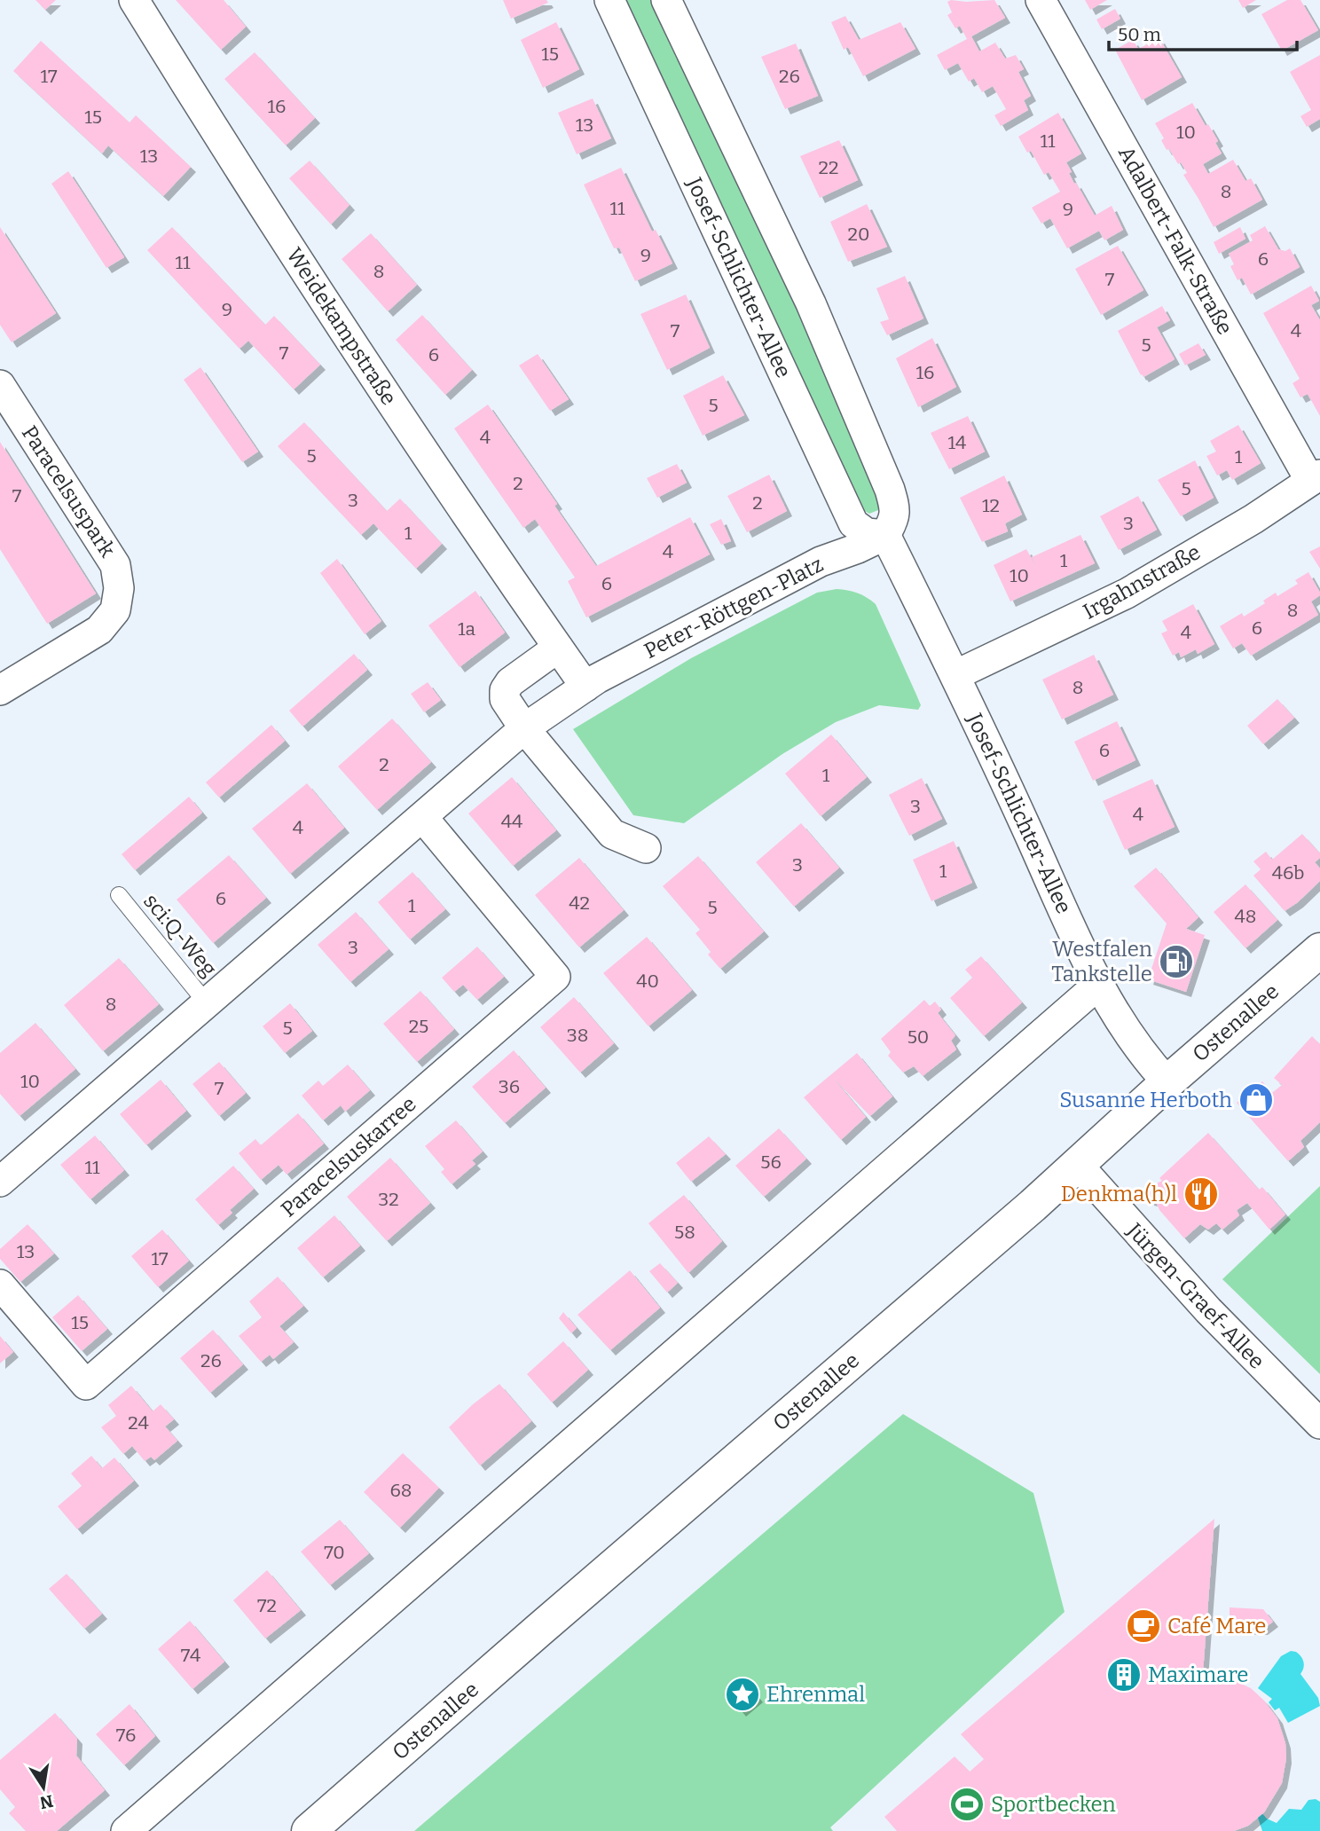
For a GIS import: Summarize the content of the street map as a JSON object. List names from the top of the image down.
{
  "streets": {
    "main road": ["Ostenallee"],
    "street": [
      "Adalbert-Falk-Straße",
      "Josef-Schlichter-Allee",
      "Weidekampstraße",
      "Paracelsuspark",
      "Irgahnstraße",
      "Peter-Röttgen-Platz",
      "Paracelsuskarree",
      "Jürgen-Graef-Allee"
    ],
    "lane": ["sci:Q-Weg"]
  },
  "crossings": [
    ["Adalbert-Falk-Straße", "Irgahnstraße"],
    ["Josef-Schlichter-Allee", "Irgahnstraße"],
    ["Josef-Schlichter-Allee", "Peter-Röttgen-Platz"],
    ["Josef-Schlichter-Allee", "Ostenallee"],
    ["Ostenallee", "Jürgen-Graef-Allee"]
  ],
  "places": {
    "fuel station": ["Westfalen Tankstelle"],
    "shop": ["Susanne Herboth"],
    "restaurant": ["Denkma(h)l"],
    "cafe": ["Café Mare"],
    "building": ["Maximare"],
    "place": ["Ehrenmal"],
    "sports": ["Sportbecken"]
  },
  "house_numbers": [
    "15",
    "17",
    "26",
    "16",
    "15",
    "13",
    "10",
    "11",
    "13",
    "22",
    "8",
    "11",
    "9",
    "20",
    "9",
    "6",
    "11",
    "8",
    "7",
    "9",
    "7",
    "4",
    "5",
    "7",
    "6",
    "16",
    "5",
    "4",
    "14",
    "5",
    "1",
    "2",
    "5",
    "7",
    "3",
    "2",
    "12",
    "3",
    "1",
    "4",
    "1",
    "10",
    "6",
    "8",
    "6",
    "1a",
    "4",
    "8",
    "6",
    "2",
    "1",
    "3",
    "4",
    "44",
    "4",
    "3",
    "1",
    "46b",
    "6",
    "42",
    "1",
    "5",
    "48",
    "3",
    "40",
    "8",
    "25",
    "5",
    "38",
    "50",
    "10",
    "36",
    "7",
    "56",
    "11",
    "32",
    "58",
    "13",
    "17",
    "15",
    "26",
    "24",
    "68",
    "70",
    "72",
    "74",
    "76"
  ],
  "scale_bar": "50 m",
  "north": "bottom"
}
